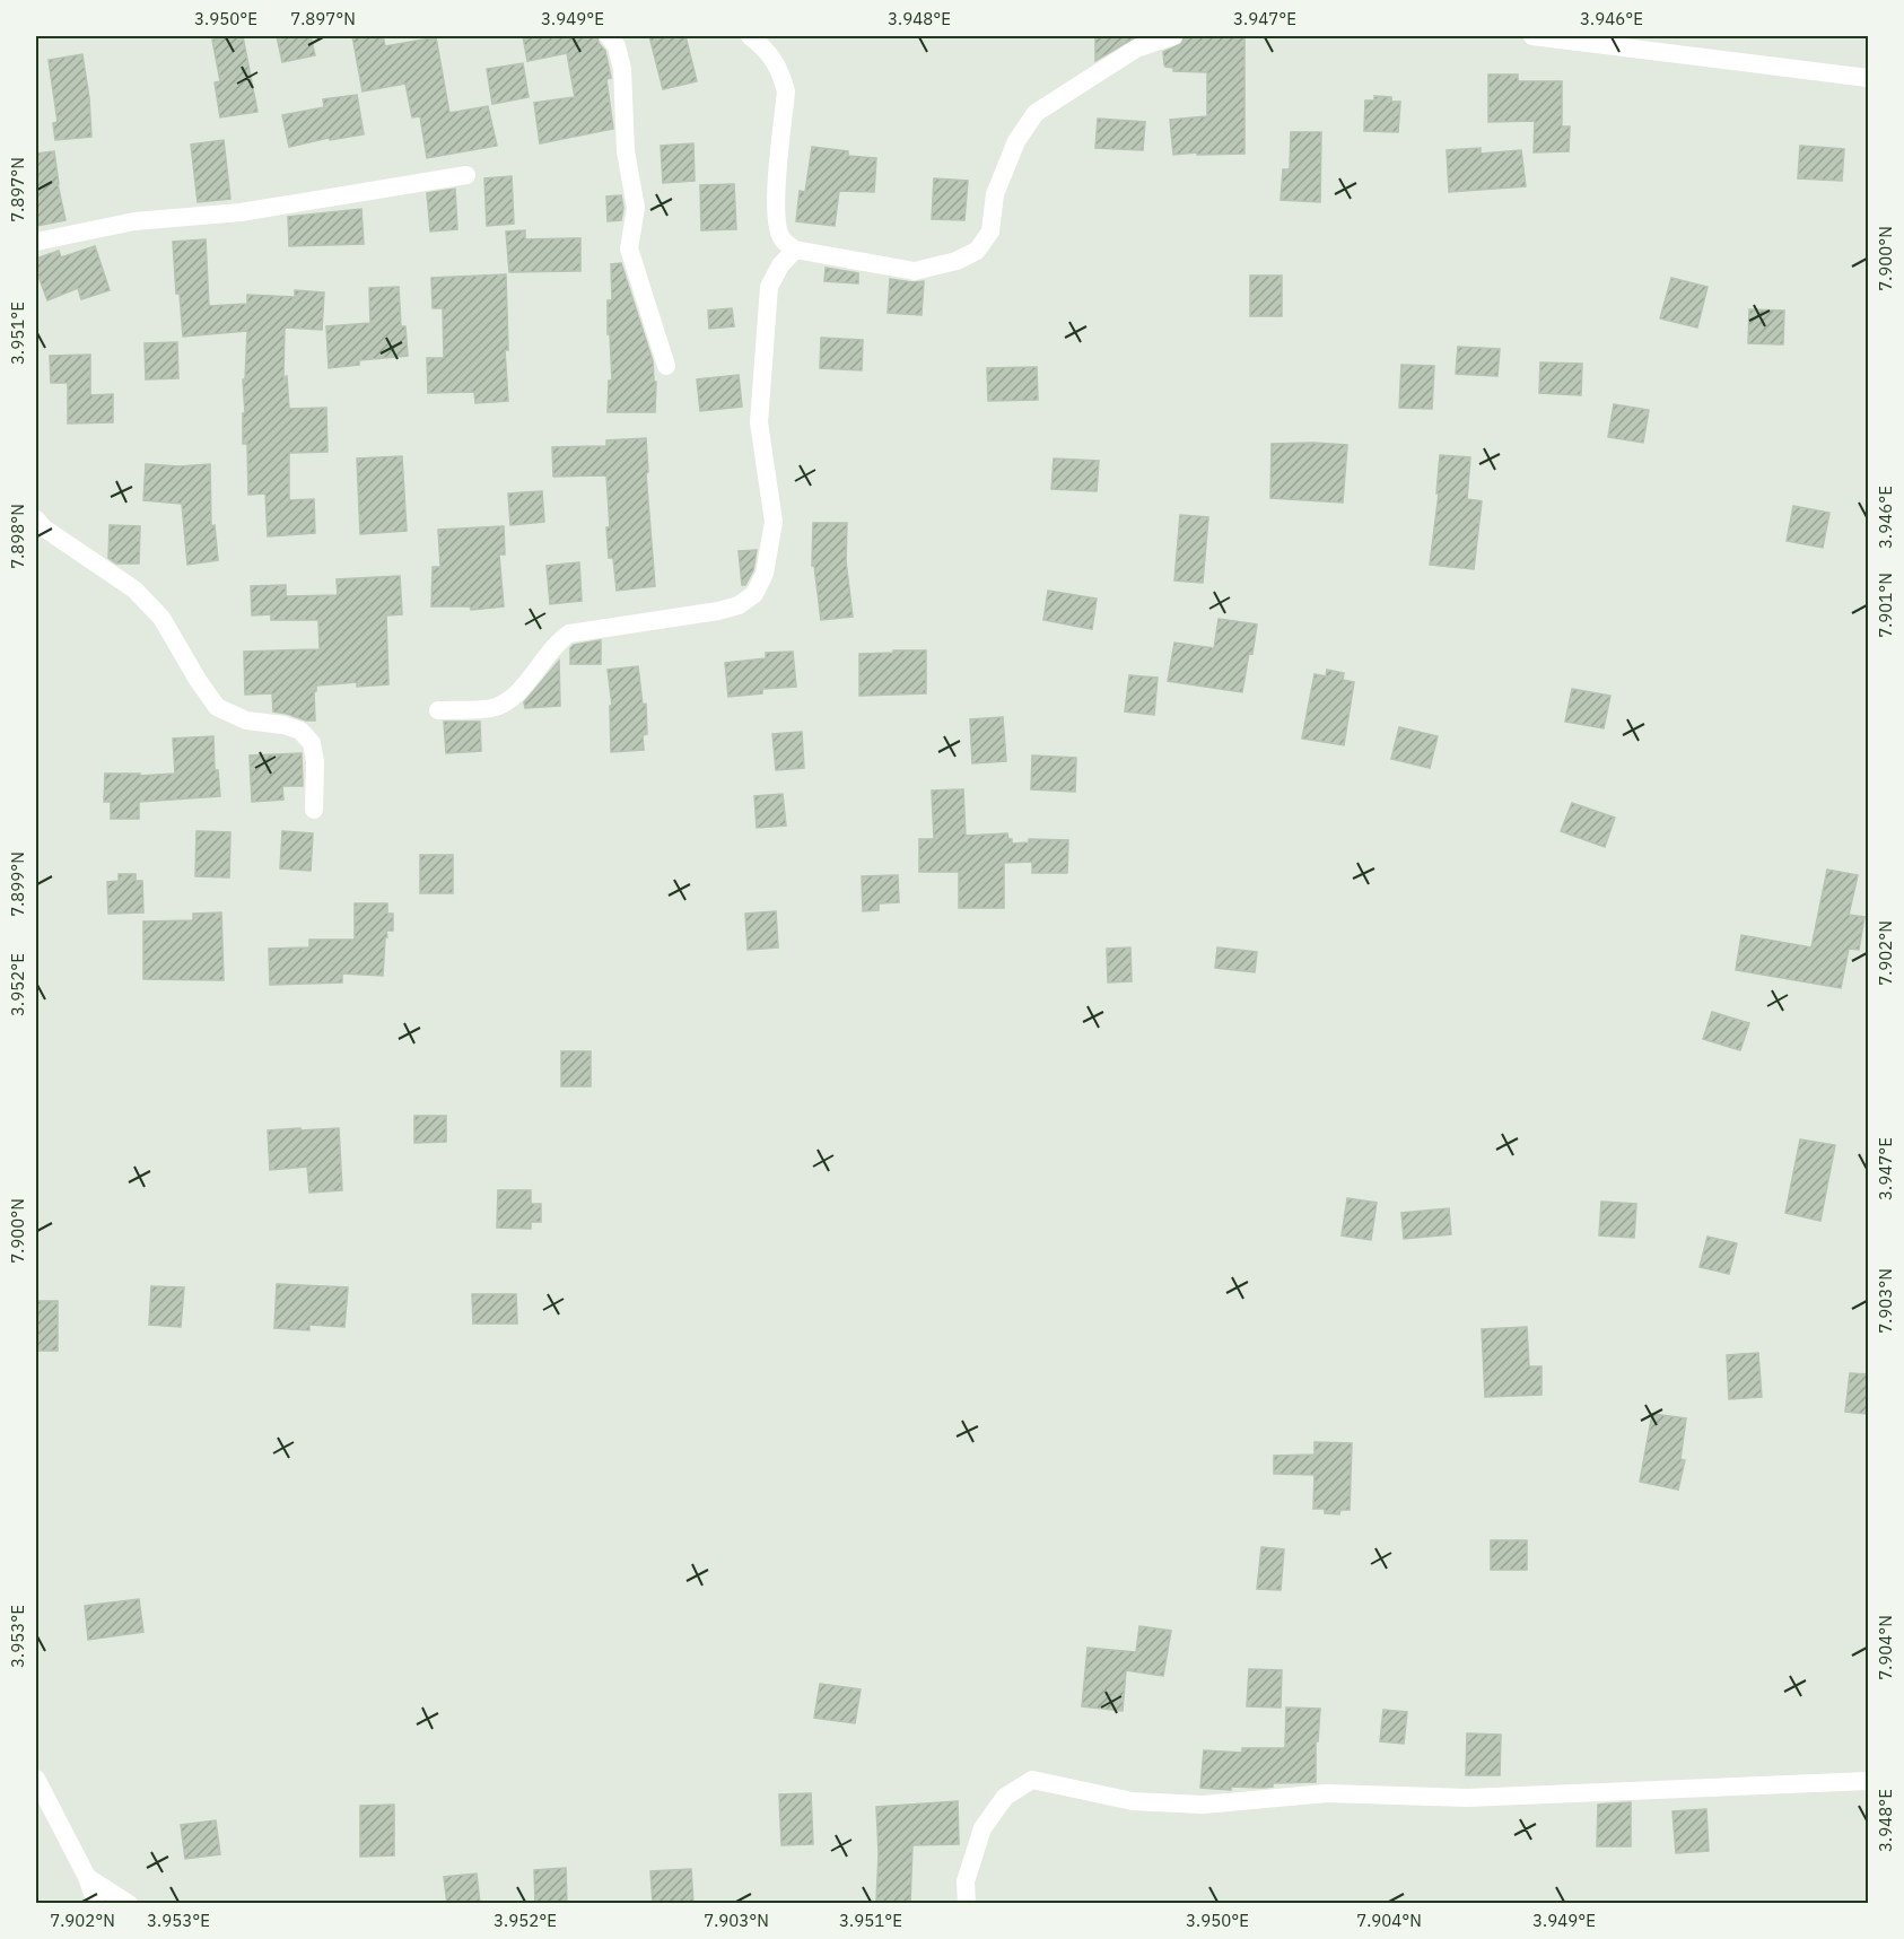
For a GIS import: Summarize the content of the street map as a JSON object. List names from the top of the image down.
{
  "coordinates": [
    "3.950°E",
    "7.897°N",
    "3.949°E",
    "3.948°E",
    "3.947°E",
    "3.946°E",
    "7.900°N",
    "3.951°E",
    "7.898°N",
    "7.901°N",
    "7.899°N",
    "7.902°N",
    "3.952°E",
    "7.903°N",
    "3.953°E",
    "7.904°N"
  ]
}
